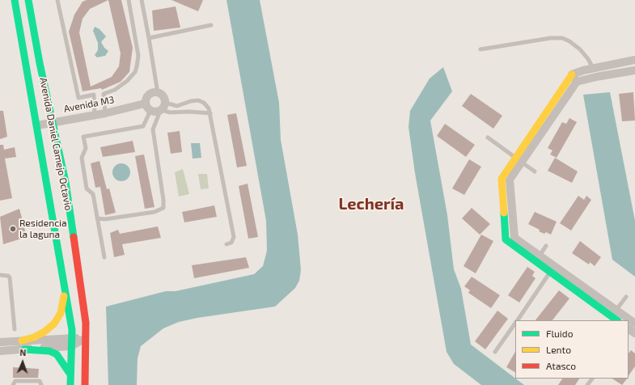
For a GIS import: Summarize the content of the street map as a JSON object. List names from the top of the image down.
{
  "streets": {
    "street": ["Avenida M3", "Avenida Daniel Camejo Octavio"]
  },
  "crossings": [
    ["Avenida M3", "Avenida Daniel Camejo Octavio"]
  ],
  "districts": ["Lechería"],
  "places": ["Residencia la laguna"],
  "legend": ["Fluido", "Lento", "Atasco"],
  "north": "top"
}
